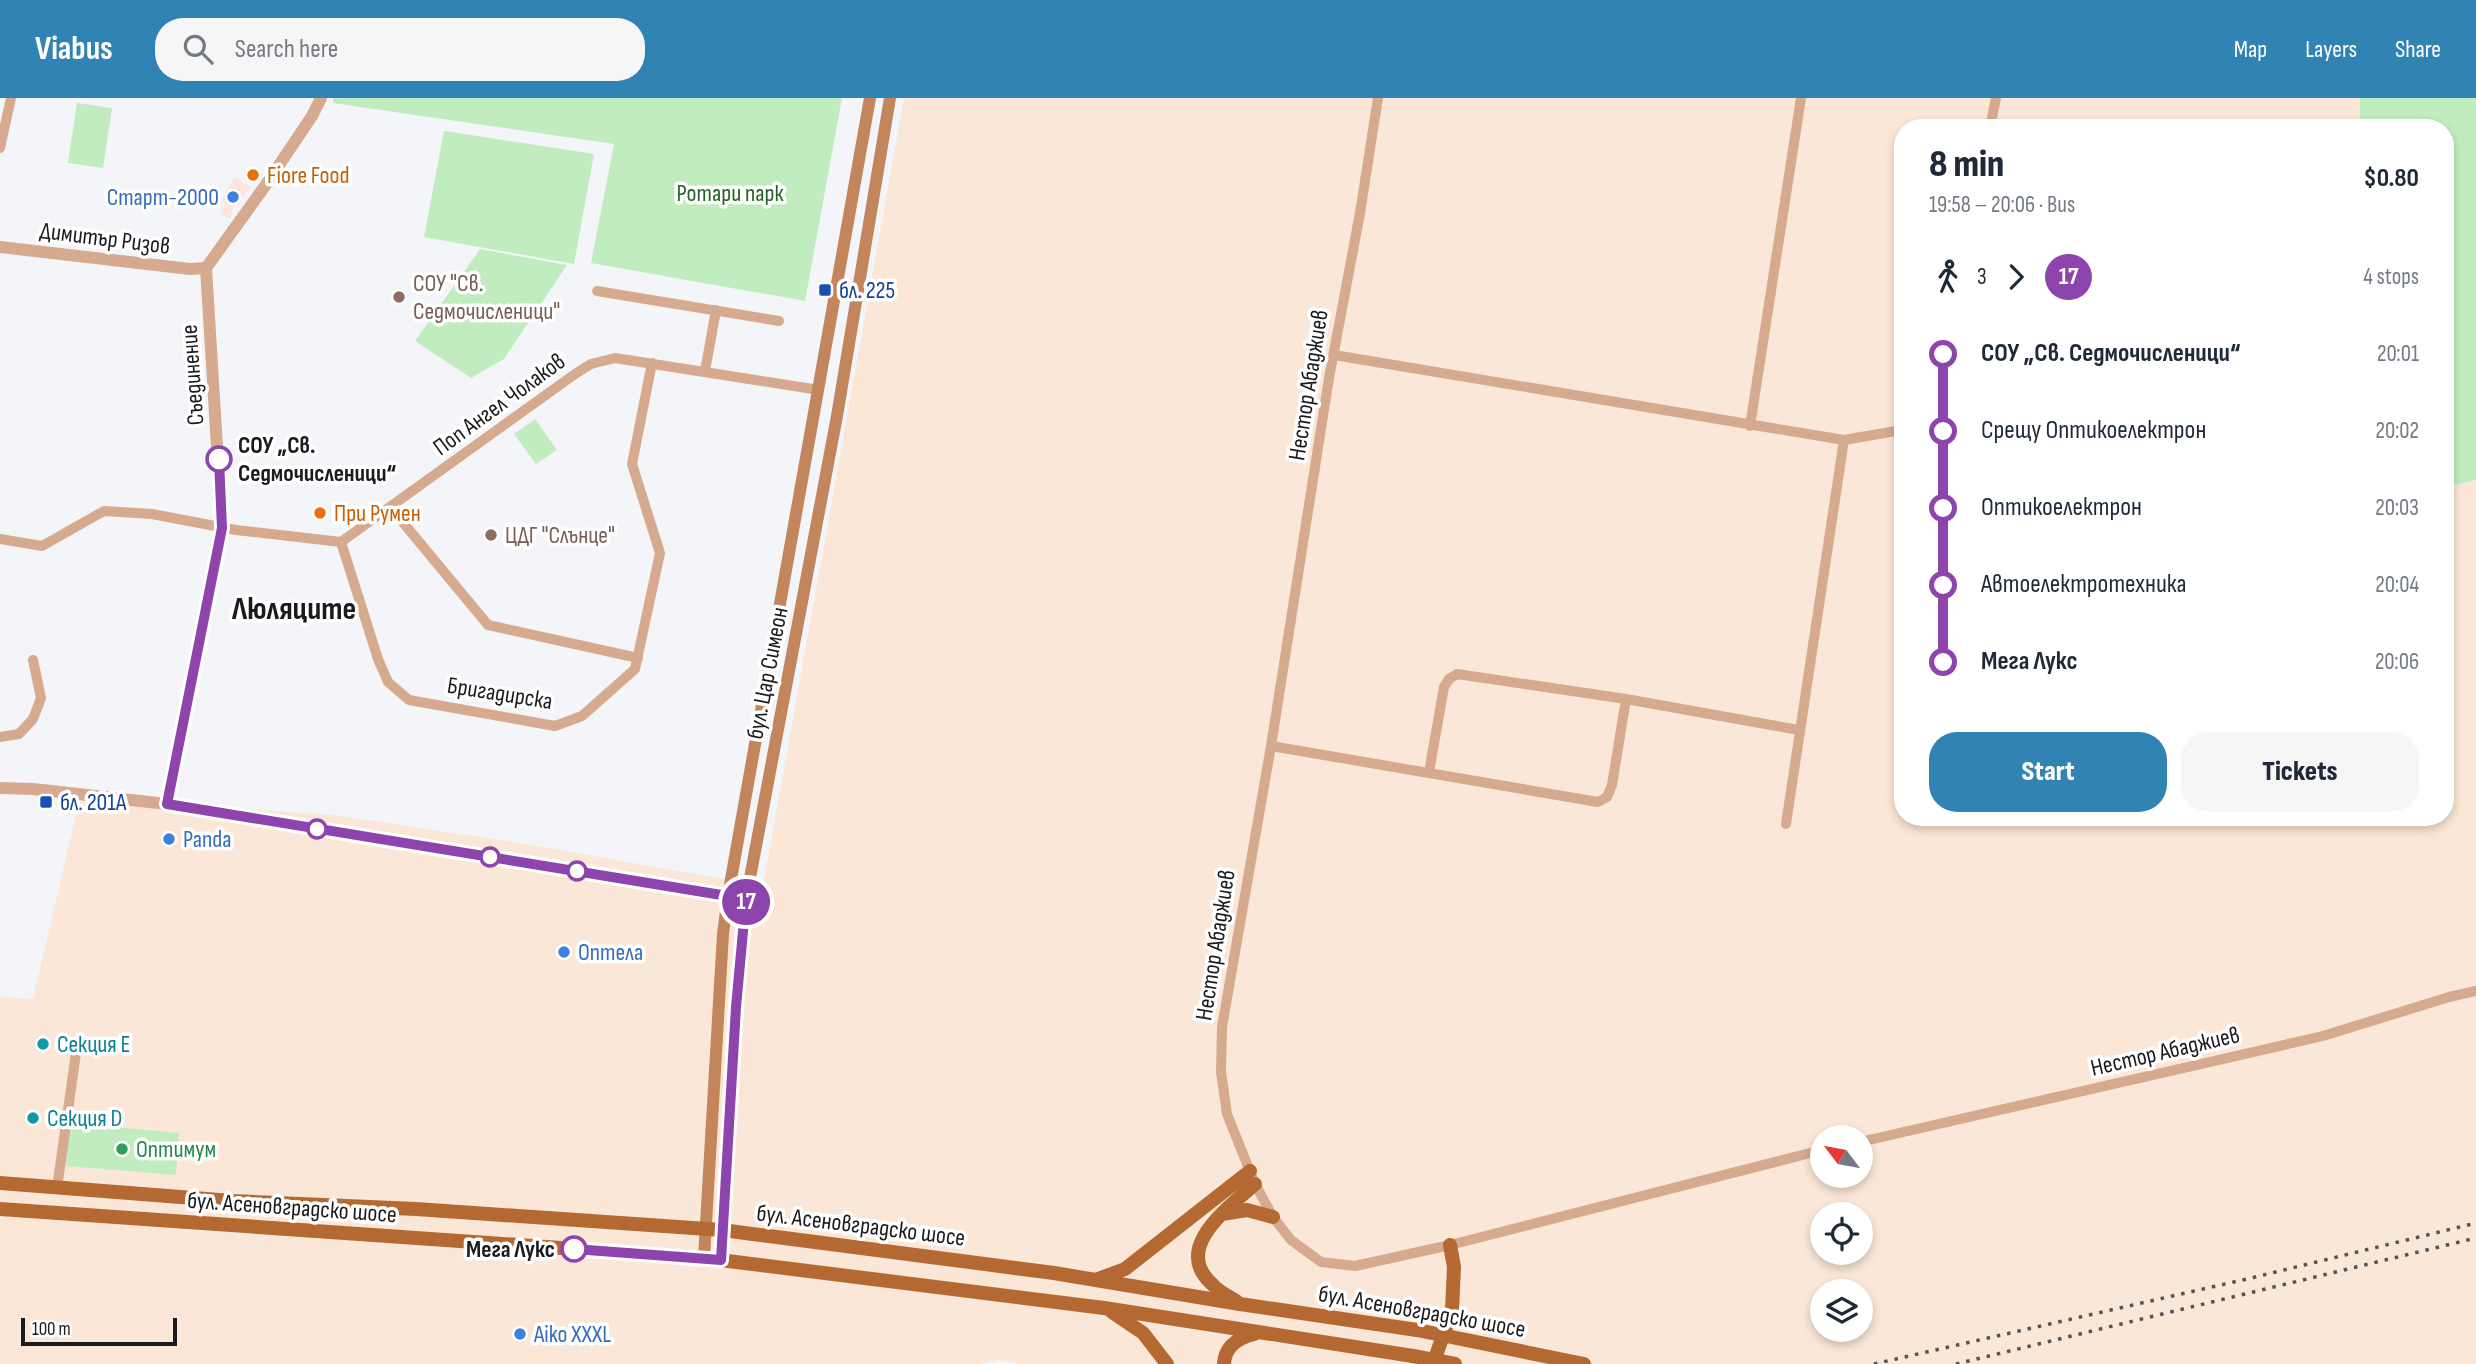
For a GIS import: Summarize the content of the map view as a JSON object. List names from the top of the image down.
{
  "streets": {
    "main road": ["бул. Цар Симеон", "бул. Асеновградско шосе"],
    "street": [
      "Димитър Ризов",
      "Съединение",
      "Нестор Абаджиев",
      "Поп Ангел Чолаков",
      "Бригадирска"
    ]
  },
  "crossings": [
    ["Димитър Ризов", "Съединение"],
    ["Поп Ангел Чолаков", "бул. Цар Симеон"],
    ["Поп Ангел Чолаков", "Бригадирска"],
    ["бул. Цар Симеон", "бул. Асеновградско шосе"]
  ],
  "districts": ["Люляците"],
  "parks": ["Ротари парк"],
  "places": {
    "other": [
      "Fiore Food",
      "Старт-2000",
      "СОУ \"Св. Седмочисленици\"",
      "СОУ „Св. Седмочисленици“",
      "При Румен",
      "ЦДГ \"Слънце\"",
      "Panda",
      "Оптела",
      "Секция E",
      "Секция D",
      "Оптимум",
      "Мега Лукс",
      "Aiko XXXL"
    ],
    "transit": ["бл. 225", "бл. 201А"]
  },
  "lines": ["bus line 17"],
  "scale_bar": "100 m",
  "north": "top left",
  "page": {
    "header": "Viabus",
    "search": "Search here",
    "nav": ["Map", "Layers", "Share"],
    "on_map": "17",
    "heading": ["8 min", "19:58 – 20:06 · Bus", "$0.80"],
    "legs": ["3", "17", "4 stops"],
    "list": [
      {
        "name": "СОУ „Св. Седмочисленици“",
        "value": "20:01"
      },
      {
        "name": "Срещу Оптикоелектрон",
        "value": "20:02"
      },
      {
        "name": "Оптикоелектрон",
        "value": "20:03"
      },
      {
        "name": "Автоелектротехника",
        "value": "20:04"
      },
      {
        "name": "Мега Лукс",
        "value": "20:06"
      }
    ],
    "buttons": ["Start", "Tickets"],
    "scale": "100 m"
  }
}
